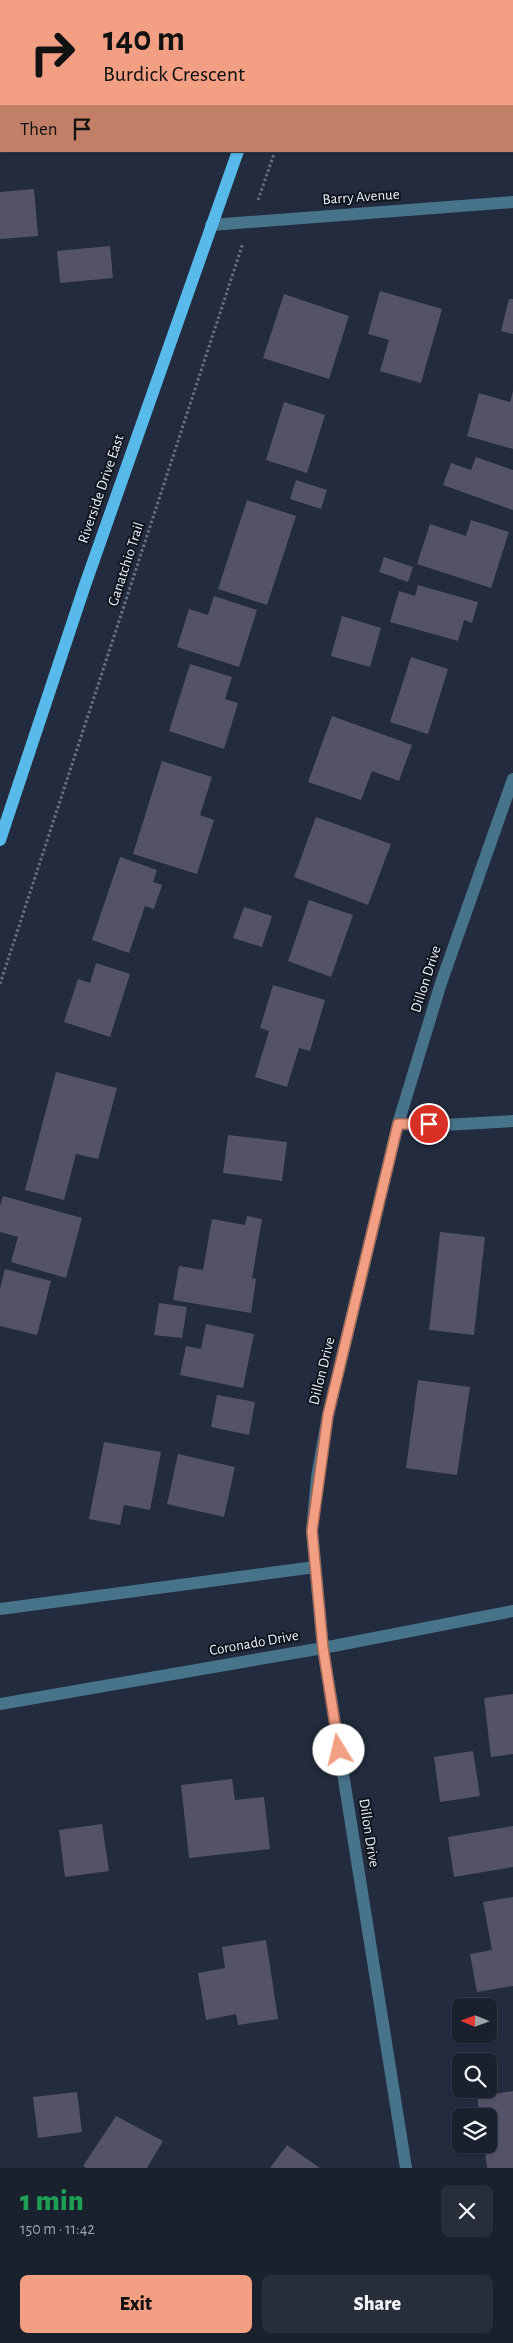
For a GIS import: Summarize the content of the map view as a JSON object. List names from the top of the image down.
{
  "streets": {
    "main road": ["Riverside Drive East"],
    "street": ["Barry Avenue", "Dillon Drive", "Coronado Drive"],
    "path": ["Ganatchio Trail"]
  },
  "crossings": [
    ["Barry Avenue", "Riverside Drive East"],
    ["Barry Avenue", "Ganatchio Trail"],
    ["Dillon Drive", "Coronado Drive"]
  ],
  "north": "left",
  "page": {
    "turn": ["140 m", "Burdick Crescent"],
    "then": "Then",
    "heading": ["1 min", "150 m · 11:42"],
    "buttons": ["Exit", "Share"]
  }
}
